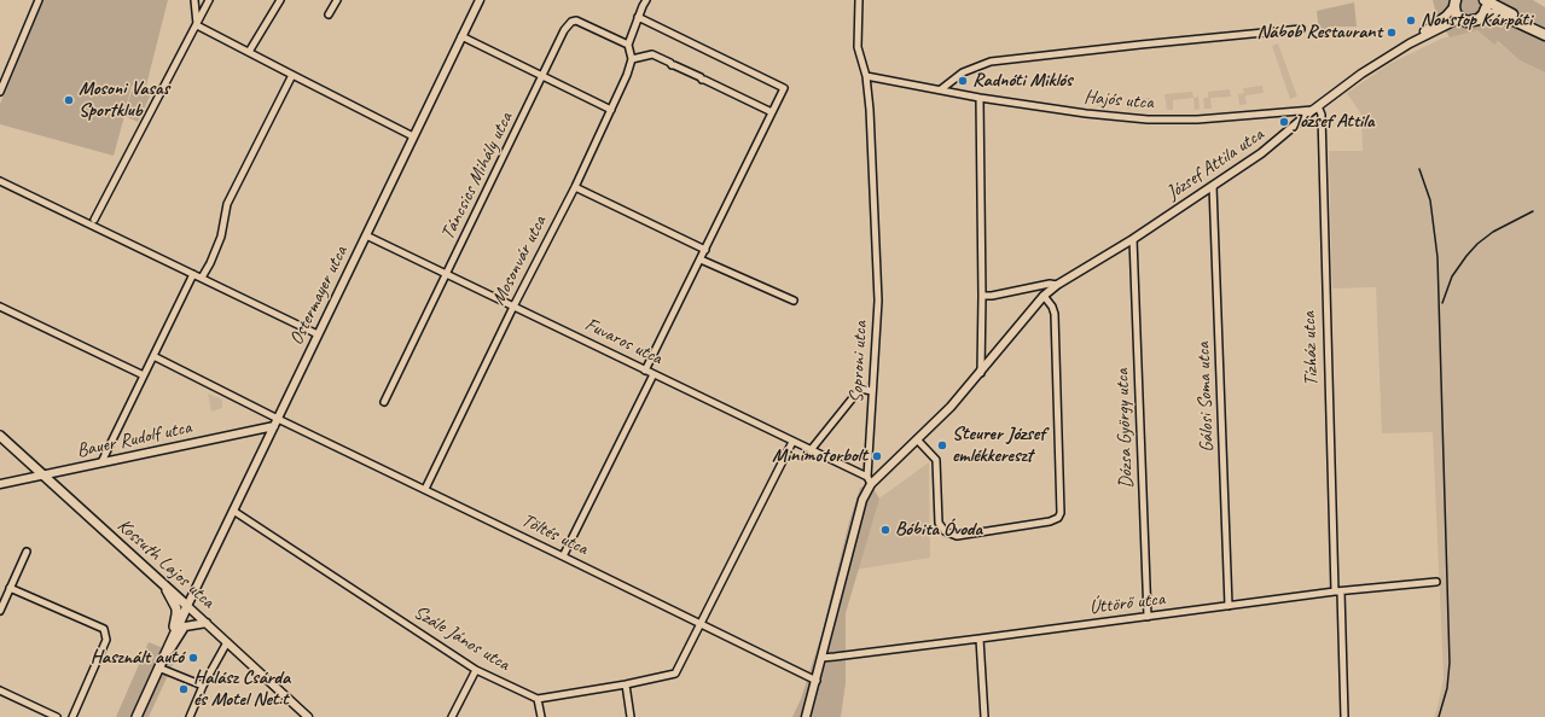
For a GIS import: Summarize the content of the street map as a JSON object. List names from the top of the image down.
{
  "streets": {
    "main road": ["Kossuth Lajos utca"],
    "street": [
      "Hajós utca",
      "József Attila utca",
      "Táncsics Mihály utca",
      "Mosonvár utca",
      "Ostermayer utca",
      "Fuvaros utca",
      "Tízház utca",
      "Soproni utca",
      "Gálosi Soma utca",
      "Dózsa György utca",
      "Bauer Rudolf utca",
      "Töltés utca",
      "Úttörő utca",
      "Szále János utca"
    ]
  },
  "crossings": [
    ["Hajós utca", "József Attila utca"],
    ["Hajós utca", "Tízház utca"],
    ["Hajós utca", "Soproni utca"],
    ["József Attila utca", "Tízház utca"],
    ["József Attila utca", "Soproni utca"],
    ["József Attila utca", "Gálosi Soma utca"],
    ["József Attila utca", "Dózsa György utca"],
    ["Táncsics Mihály utca", "Fuvaros utca"],
    ["Mosonvár utca", "Fuvaros utca"],
    ["Mosonvár utca", "Töltés utca"],
    ["Ostermayer utca", "Fuvaros utca"],
    ["Ostermayer utca", "Bauer Rudolf utca"],
    ["Ostermayer utca", "Töltés utca"],
    ["Ostermayer utca", "Kossuth Lajos utca"],
    ["Ostermayer utca", "Szále János utca"],
    ["Fuvaros utca", "Soproni utca"],
    ["Tízház utca", "Úttörő utca"],
    ["Gálosi Soma utca", "Úttörő utca"],
    ["Dózsa György utca", "Úttörő utca"],
    ["Bauer Rudolf utca", "Töltés utca"],
    ["Bauer Rudolf utca", "Kossuth Lajos utca"]
  ],
  "places": [
    "Nonstop Kárpáti",
    "Nábob Restaurant",
    "Radnóti Miklós",
    "Mosoni Vasas Sportklub",
    "József Attila",
    "Steurer József emlékkereszt",
    "Minimotorbolt",
    "Bóbita Óvoda",
    "Használt autó",
    "Halász Csárda és Motel Net.t"
  ]
}
